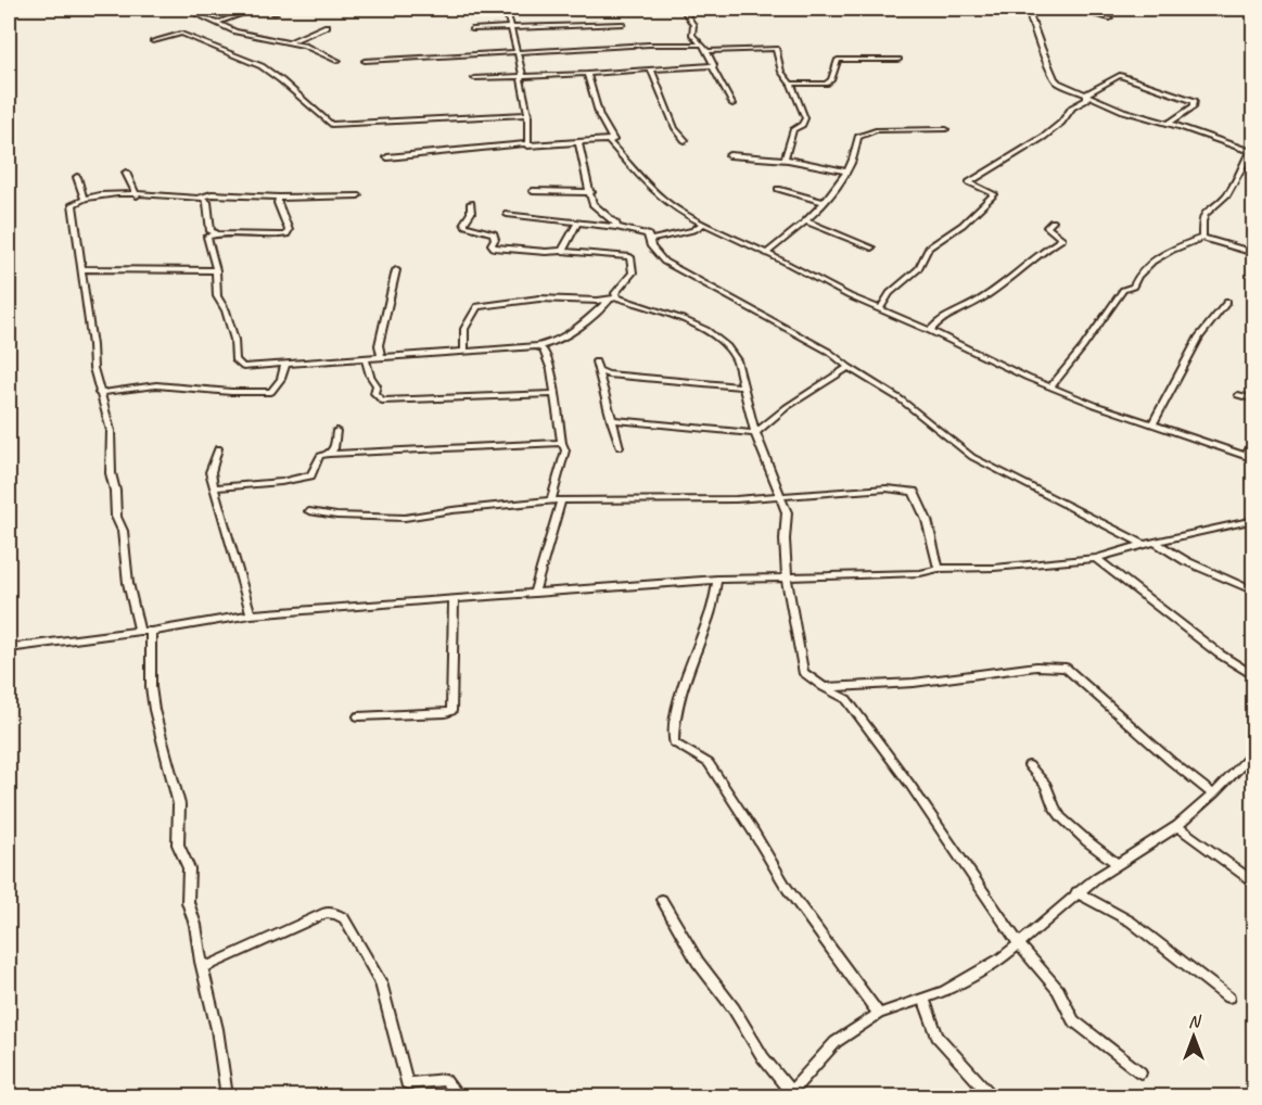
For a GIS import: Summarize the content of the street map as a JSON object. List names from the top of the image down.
{
  "north": "top"
}
